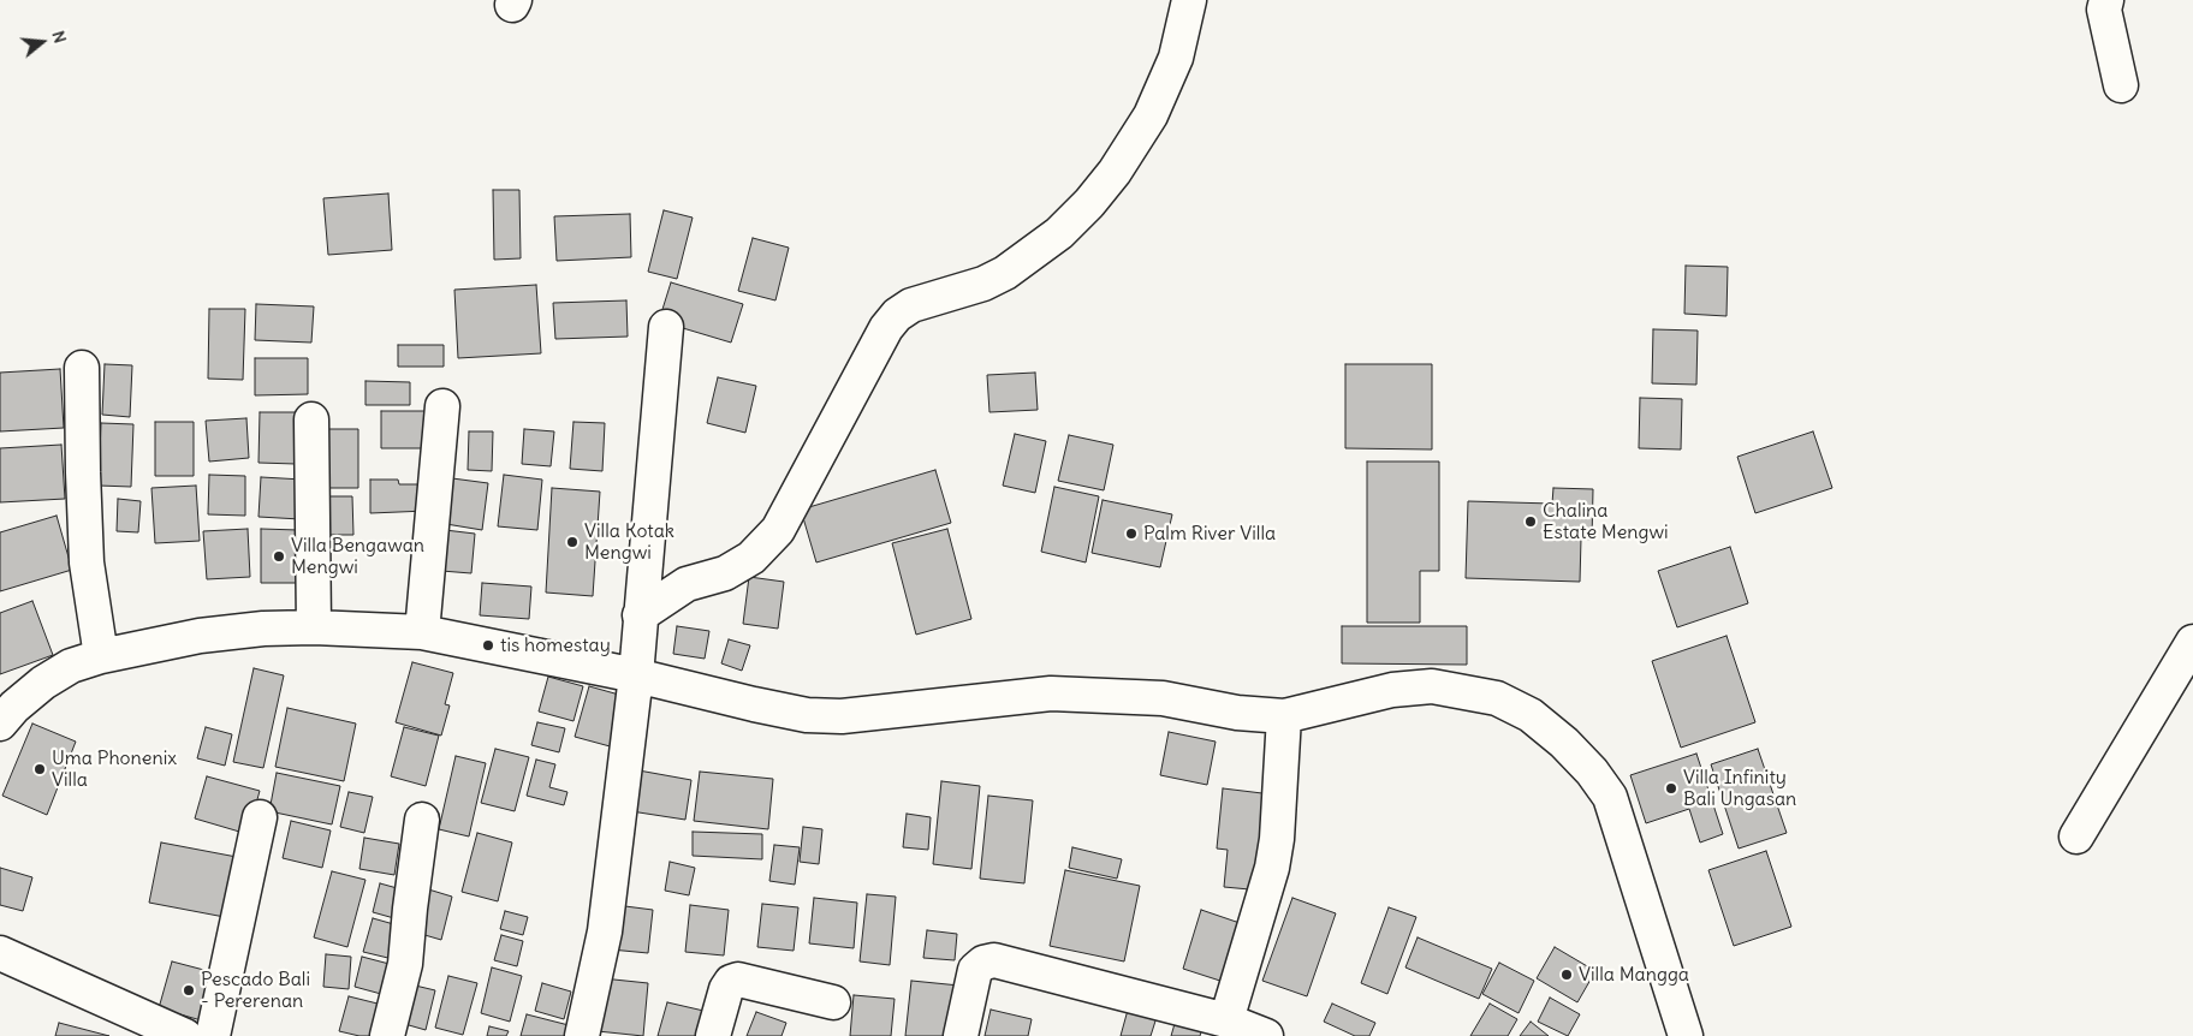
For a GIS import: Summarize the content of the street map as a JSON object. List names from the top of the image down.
{
  "places": [
    "Chalina Estate Mengwi",
    "Palm River Villa",
    "Villa Kotak Mengwi",
    "Villa Bengawan Mengwi",
    "tis homestay",
    "Uma Phonenix Villa",
    "Villa Infinity Bali Ungasan",
    "Villa Mangga",
    "Pescado Bali - Pererenan"
  ],
  "north": "right"
}
